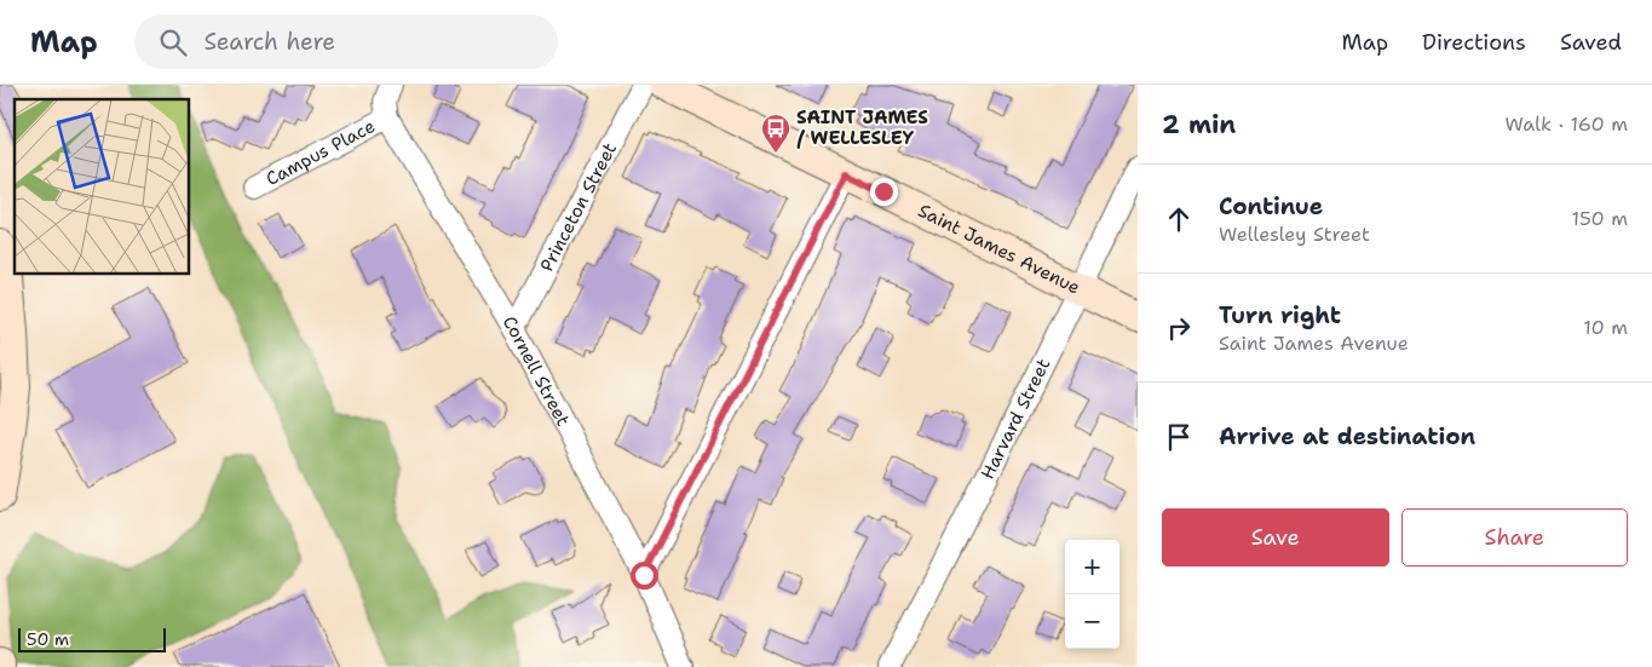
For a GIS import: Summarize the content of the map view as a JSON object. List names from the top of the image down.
{
  "streets": {
    "main road": ["Saint James Avenue"],
    "street": [
      "Campus Place",
      "Princeton Street",
      "Cornell Street",
      "Harvard Street"
    ]
  },
  "crossings": [
    ["Campus Place", "Cornell Street"],
    ["Princeton Street", "Cornell Street"],
    ["Saint James Avenue", "Harvard Street"]
  ],
  "places": {
    "bus stop": ["SAINT JAMES / WELLESLEY"]
  },
  "scale_bar": "50 m",
  "page": {
    "header": "Map",
    "search": "Search here",
    "nav": ["Map", "Directions", "Saved"],
    "heading": ["2 min", "Walk · 160 m"],
    "list": [
      ["Continue", "Wellesley Street", "150 m"],
      ["Turn right", "Saint James Avenue", "10 m"],
      "Arrive at destination"
    ],
    "buttons": ["Save", "Share"],
    "map_buttons": ["+", "−"],
    "scale": "50 m"
  }
}
